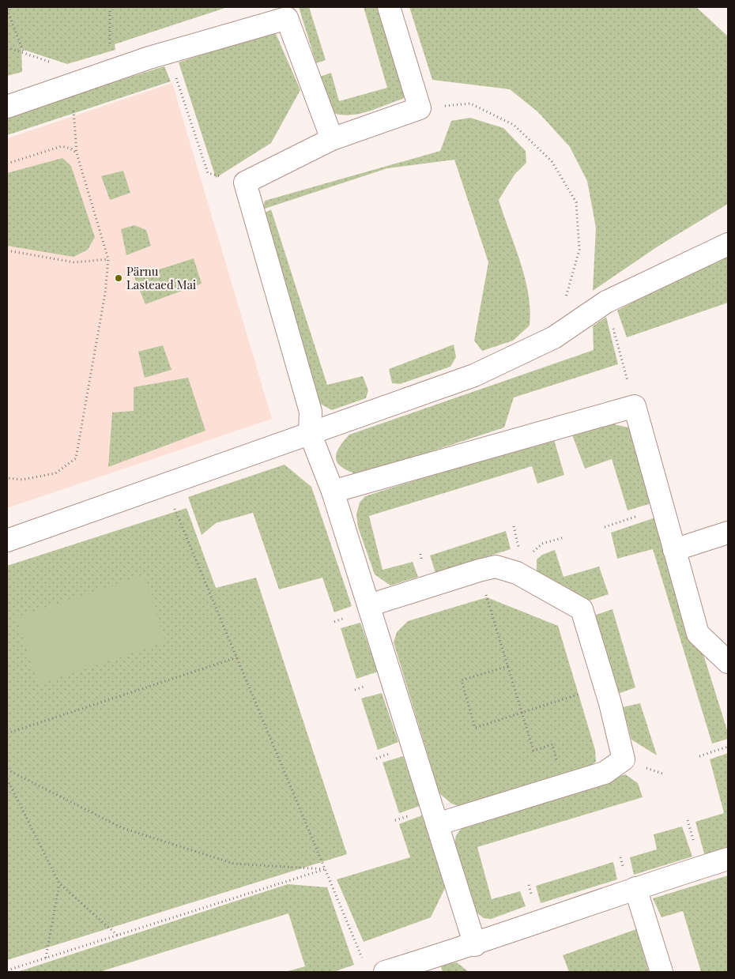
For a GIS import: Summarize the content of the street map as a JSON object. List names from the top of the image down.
{
  "places": ["Pärnu Lasteaed Mai"]
}
